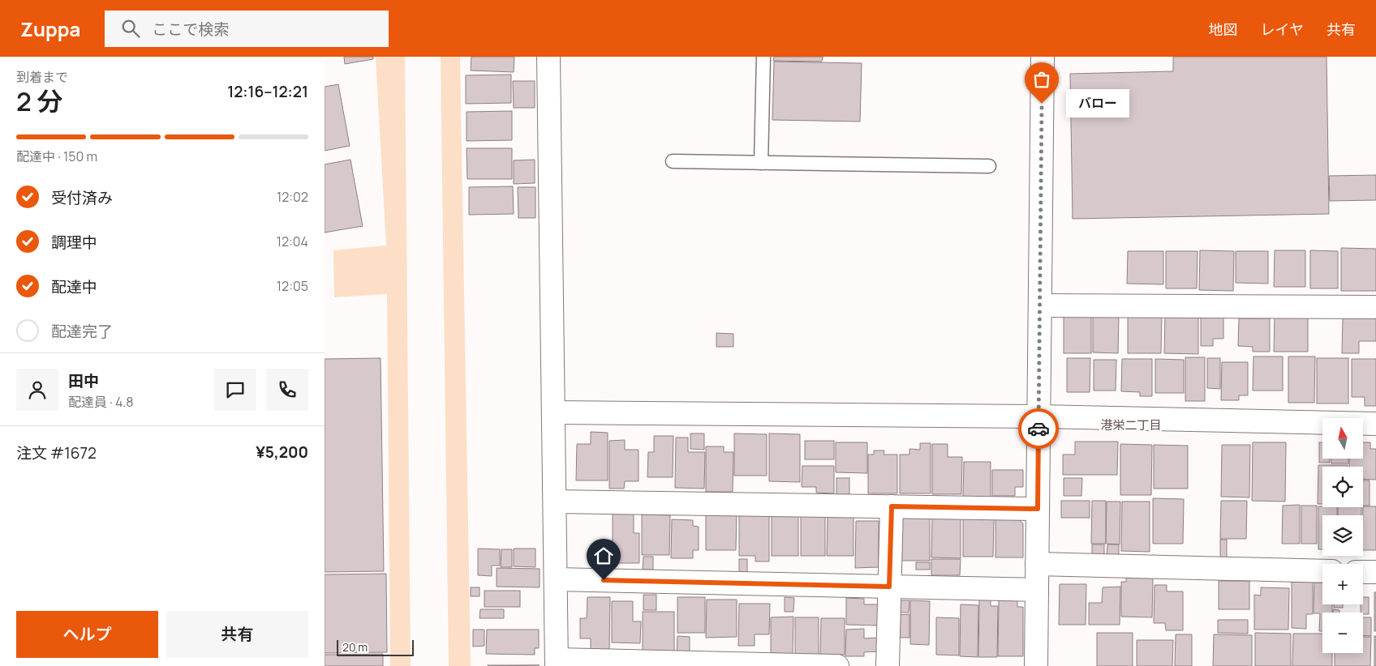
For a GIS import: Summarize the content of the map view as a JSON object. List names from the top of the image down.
{
  "districts": ["港栄二丁目"],
  "places": ["バロー"],
  "scale_bar": "20 m",
  "north": "top",
  "page": {
    "header": "Zuppa",
    "search": "ここで検索",
    "nav": ["地図", "レイヤ", "共有"],
    "heading": ["2 分", "到着まで", "12:16–12:21"],
    "panel": [
      "田中",
      "配達員 · 4.8",
      "注文 #1672",
      "¥5,200"
    ],
    "bubble": "バロー",
    "bar": "配達中 · 150 m",
    "list": [
      ["受付済み", "12:02"],
      ["調理中", "12:04"],
      ["配達中", "12:05"],
      "配達完了"
    ],
    "map_buttons": ["+", "−"],
    "buttons": ["ヘルプ", "共有"],
    "scale": "20 m"
  }
}
